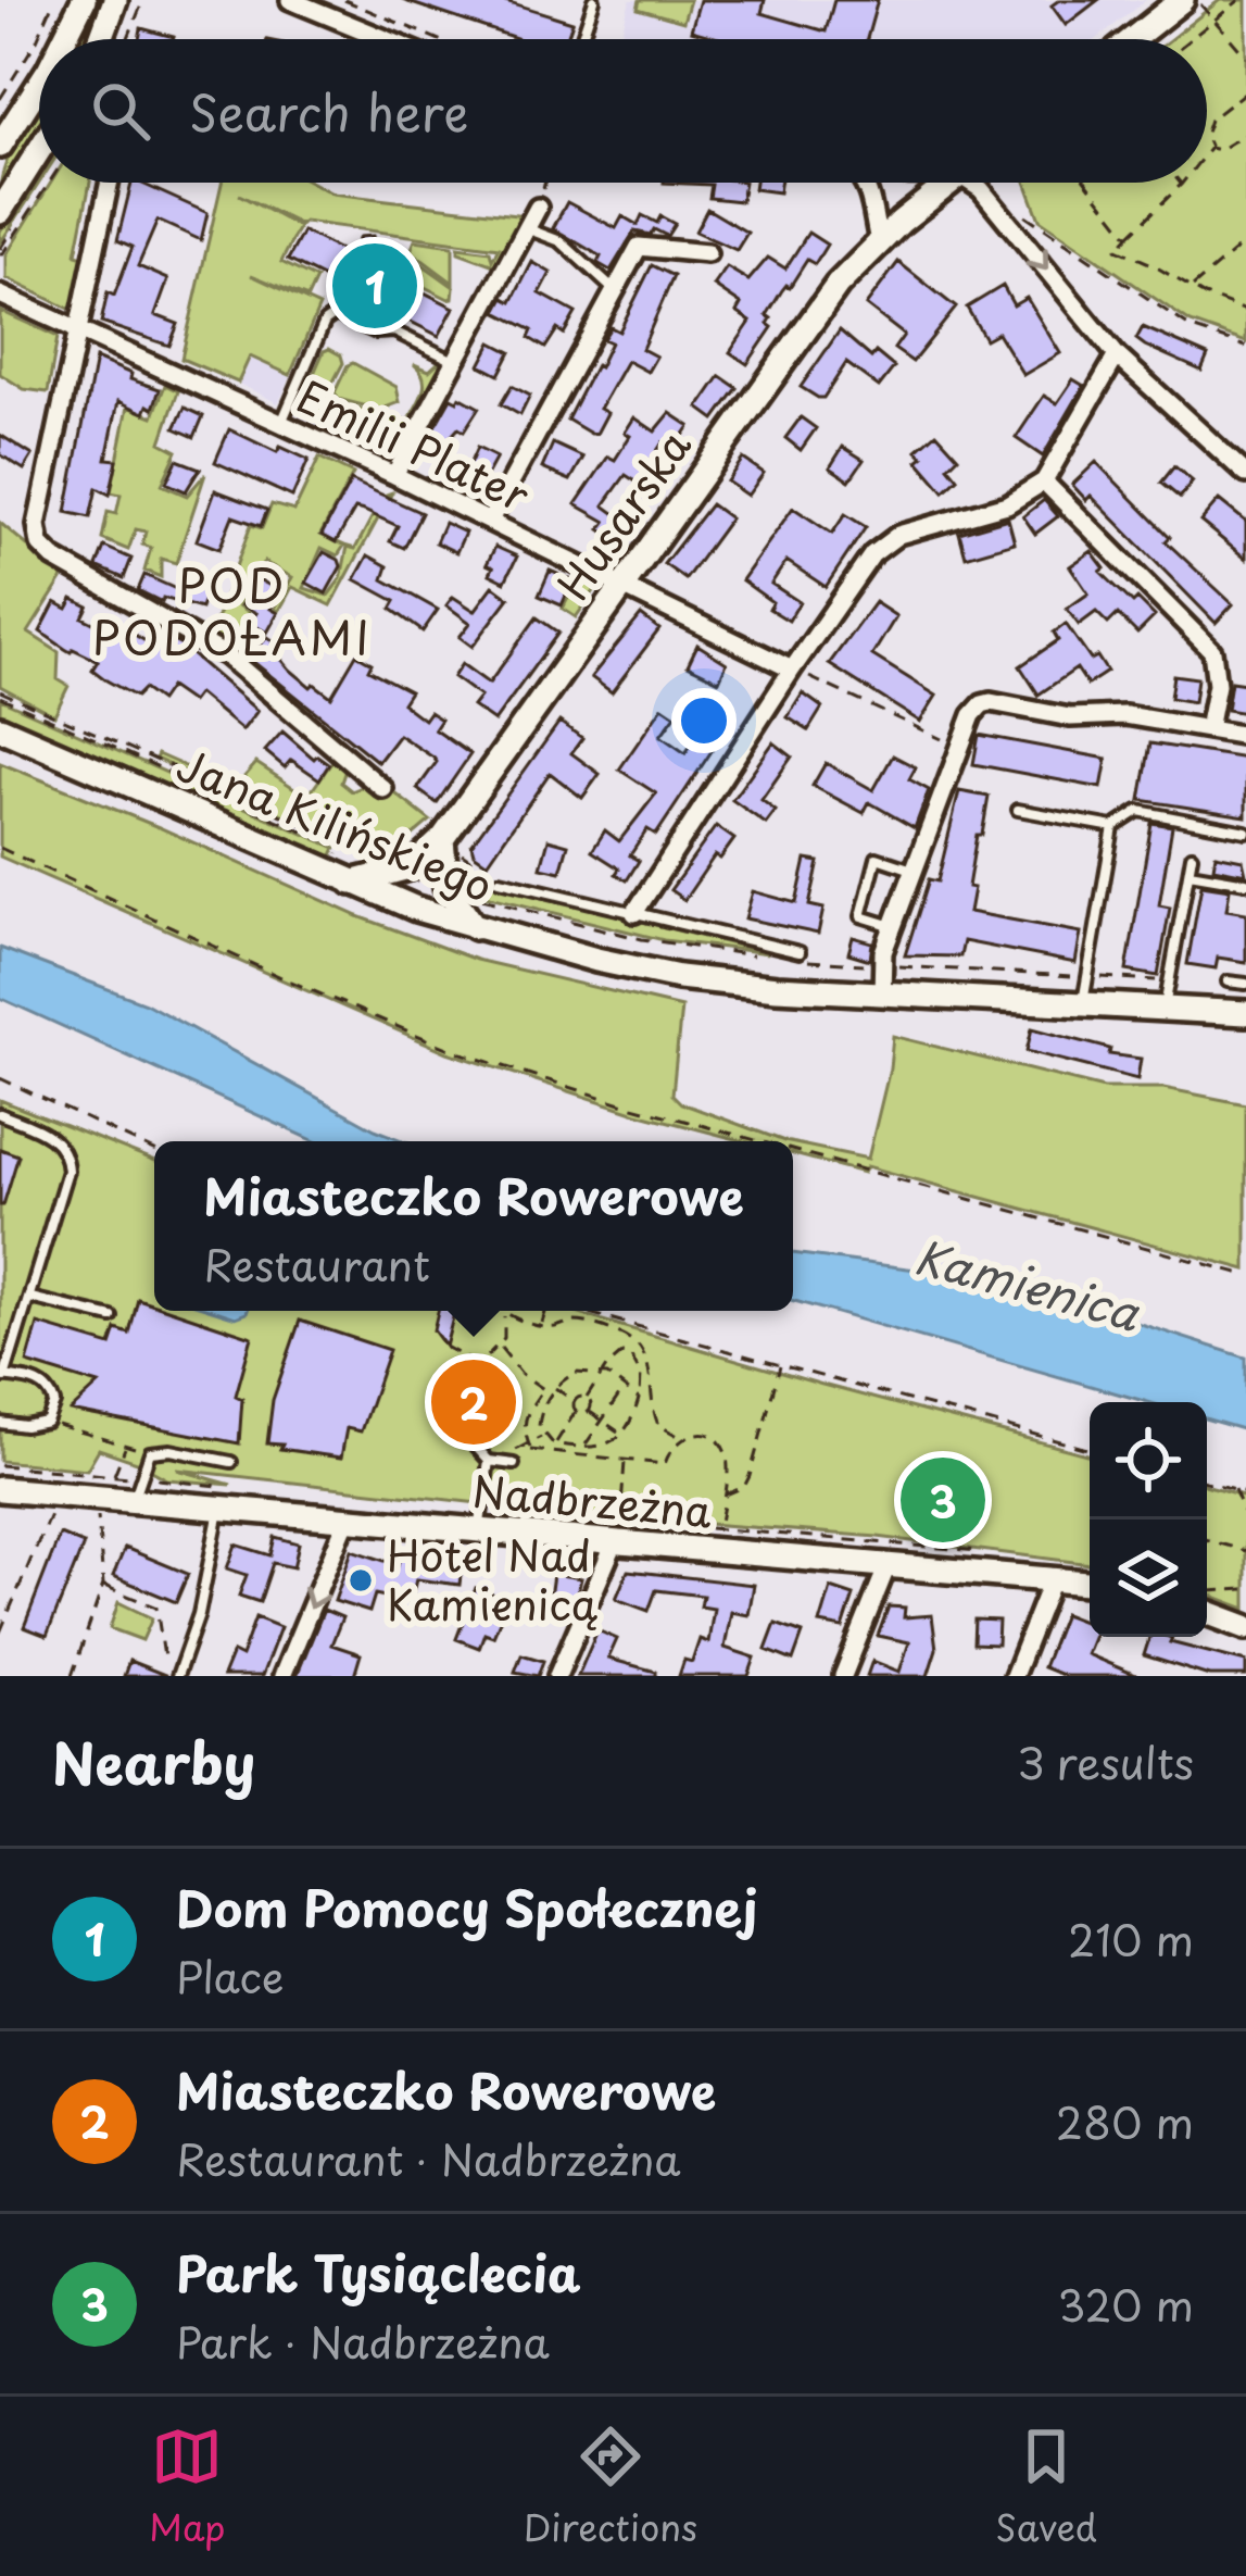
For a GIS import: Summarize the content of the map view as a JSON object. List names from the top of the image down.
{
  "streets": {
    "street": [
      "Emilii Plater",
      "Husarska",
      "Jana Kilińskiego",
      "Nadbrzeżna"
    ]
  },
  "crossings": [
    ["Emilii Plater", "Husarska"],
    ["Emilii Plater", "Jana Kilińskiego"],
    ["Husarska", "Jana Kilińskiego"]
  ],
  "districts": ["POD PODOŁAMI"],
  "water": ["Kamienica"],
  "places": ["Hotel Nad Kamienicą"],
  "page": {
    "search": "Search here",
    "pins": ["1", "2", "3"],
    "popup": ["Miasteczko Rowerowe", "Restaurant"],
    "heading": ["Nearby", "3 results"],
    "list": [
      {
        "mark": "1",
        "name": "Dom Pomocy Społecznej",
        "note": "Place",
        "value": "210 m"
      },
      {
        "mark": "2",
        "name": "Miasteczko Rowerowe",
        "note": "Restaurant · Nadbrzeżna",
        "value": "280 m"
      },
      {
        "mark": "3",
        "name": "Park Tysiąclecia",
        "note": "Park · Nadbrzeżna",
        "value": "320 m"
      }
    ],
    "nav": ["Map", "Directions", "Saved"]
  }
}
